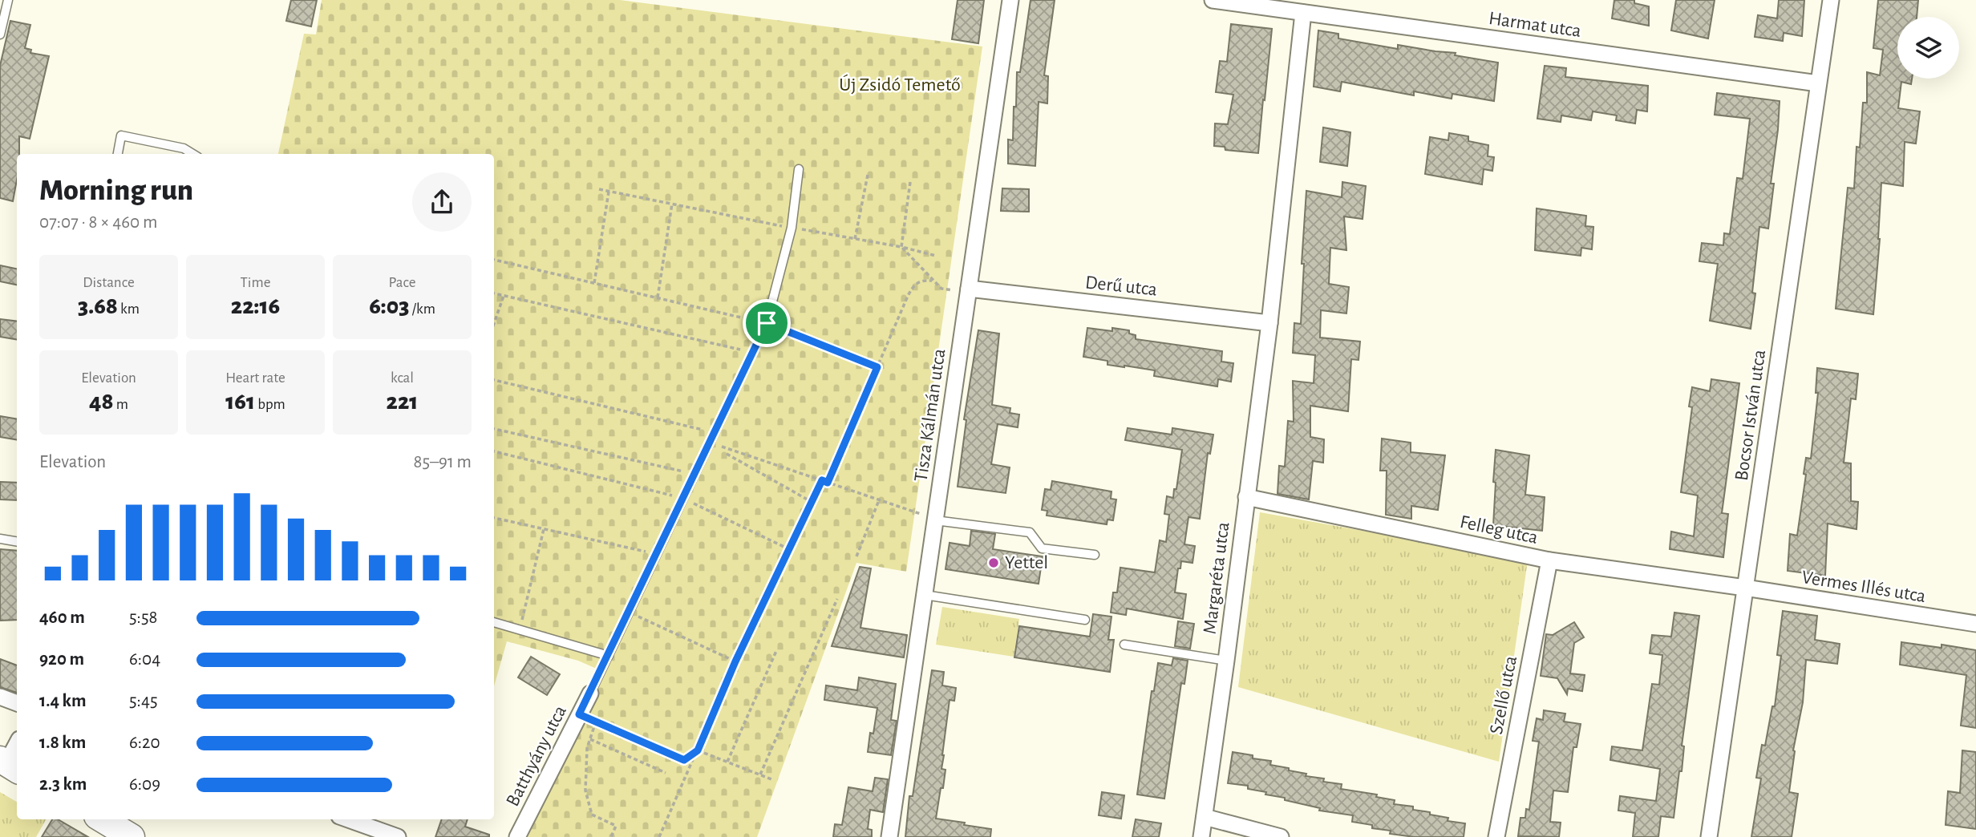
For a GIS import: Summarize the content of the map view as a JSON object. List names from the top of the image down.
{
  "streets": {
    "street": [
      "Harmat utca",
      "Derű utca",
      "Tisza Kálmán utca",
      "Bocsor István utca",
      "Felleg utca",
      "Margaréta utca",
      "Vermes Illés utca",
      "Szellő utca",
      "Batthyány utca"
    ]
  },
  "crossings": [
    ["Harmat utca", "Bocsor István utca"],
    ["Harmat utca", "Margaréta utca"],
    ["Derű utca", "Tisza Kálmán utca"],
    ["Derű utca", "Margaréta utca"],
    ["Bocsor István utca", "Felleg utca"],
    ["Bocsor István utca", "Vermes Illés utca"],
    ["Felleg utca", "Margaréta utca"],
    ["Felleg utca", "Vermes Illés utca"],
    ["Felleg utca", "Szellő utca"]
  ],
  "parks": ["Új Zsidó Temető"],
  "places": ["Yettel"],
  "page": {
    "heading": ["Morning run", "07:07 · 8 × 460 m"],
    "stats": [
      ["Distance", "3.68 km"],
      ["Time", "22:16"],
      ["Pace", "6:03 /km"],
      ["Elevation", "48 m"],
      ["Heart rate", "161 bpm"],
      ["kcal", "221"]
    ],
    "chart": ["Elevation", "85–91 m"],
    "list": [
      {
        "name": "460 m",
        "note": "5:58"
      },
      {
        "name": "920 m",
        "note": "6:04"
      },
      {
        "name": "1.4 km",
        "note": "5:45"
      },
      {
        "name": "1.8 km",
        "note": "6:20"
      },
      {
        "name": "2.3 km",
        "note": "6:09"
      }
    ]
  }
}
